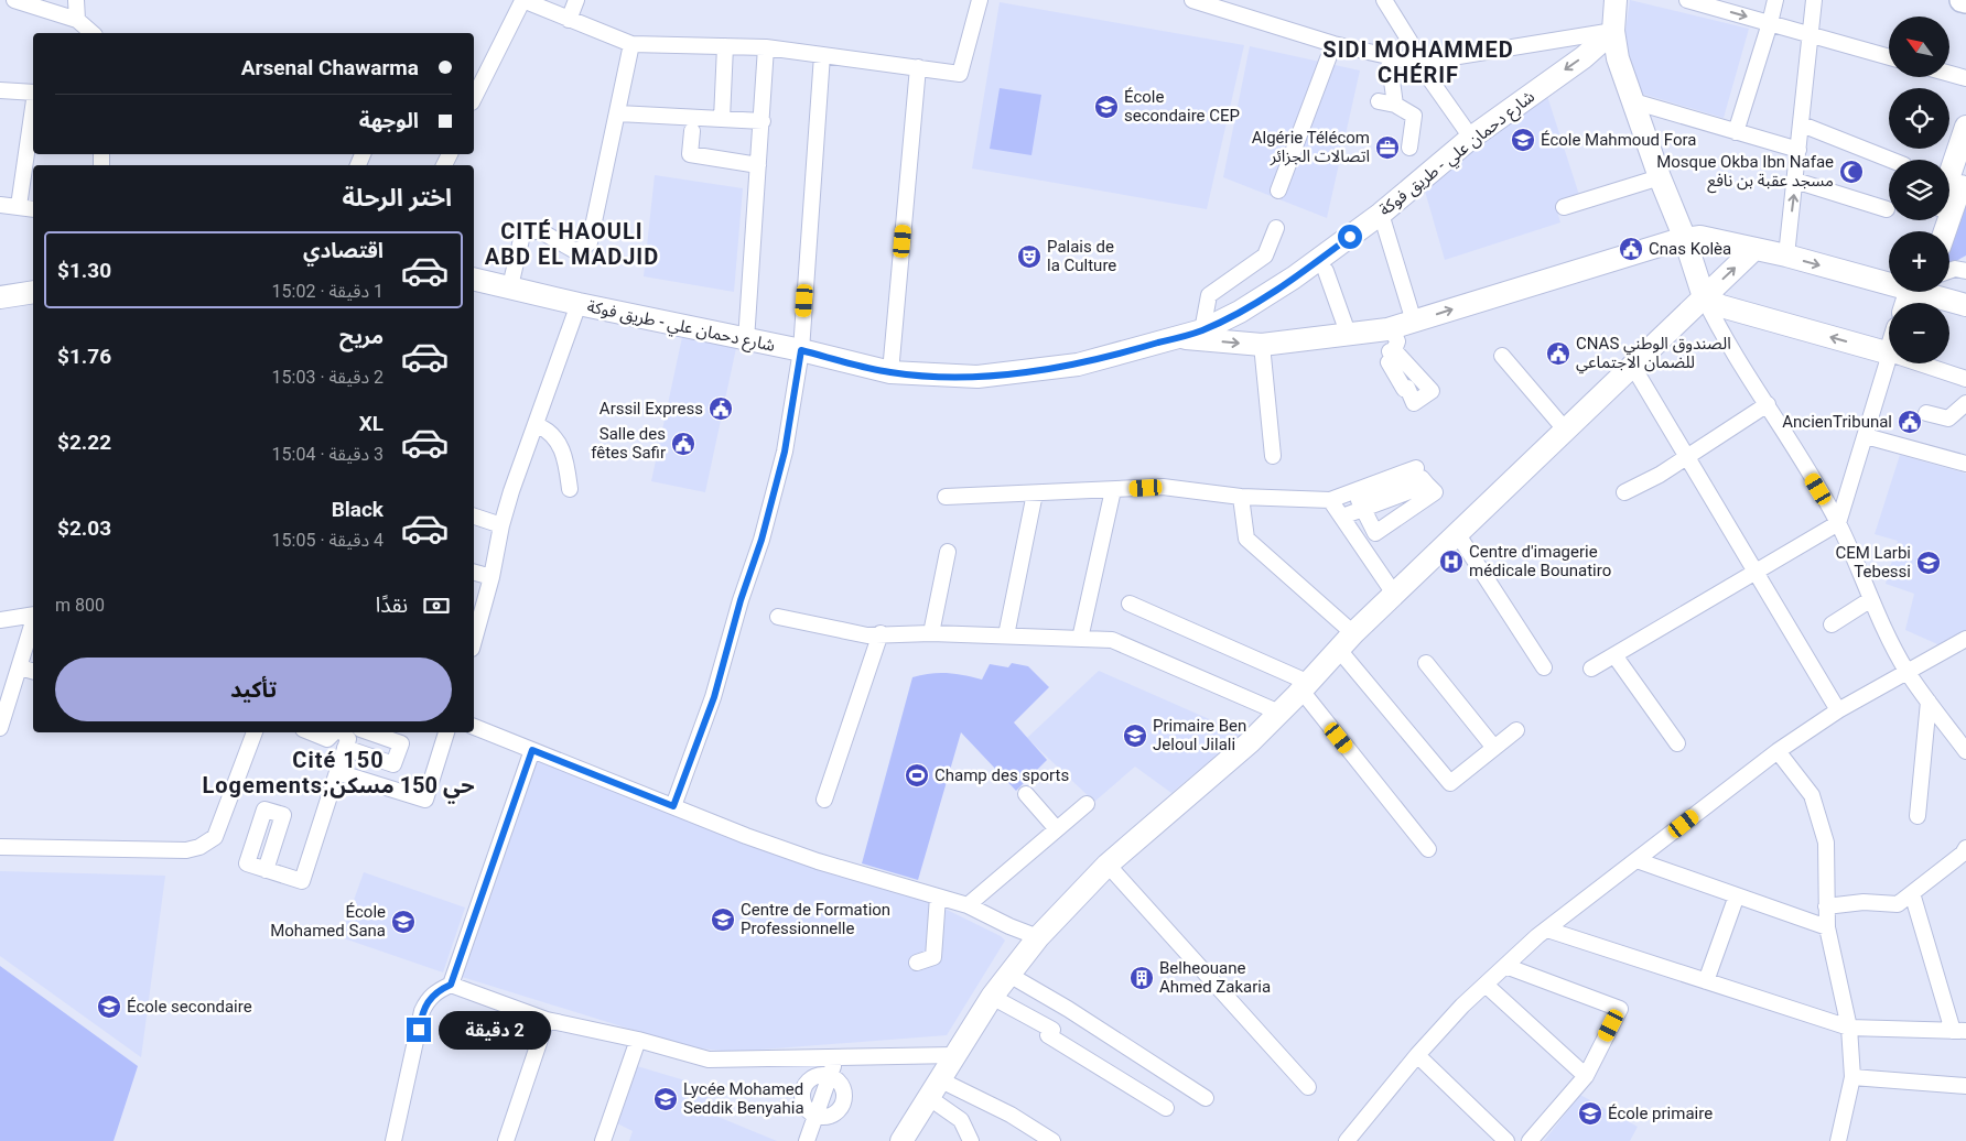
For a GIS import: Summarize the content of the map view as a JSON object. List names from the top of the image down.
{
  "streets": {
    "main road": ["شارع دحمان علي - طريق فوكة"]
  },
  "districts": ["SIDI MOHAMMED CHÉRIF", "CITÉ HAOULI ABD EL MADJID", "Cité 150 Logements;حي 150 مسكن"],
  "places": {
    "school or university": [
      "École secondaire CEP",
      "École Mahmoud Fora",
      "CEM Larbi Tebessi",
      "Primaire Ben Jeloul Jilali",
      "Centre de Formation Professionnelle",
      "École Mohamed Sana",
      "École secondaire",
      "Lycée Mohamed Seddik Benyahia",
      "École primaire"
    ],
    "office": ["Algérie Télécom اتصالات الجزائر"],
    "mosque": ["Mosque Okba Ibn Nafae مسجد عقبة بن نافع"],
    "public building": [
      "Cnas Kolèa",
      "CNAS الصندوق الوطني للضمان الاجتماعي",
      "Arssil Express",
      "AncienTribunal",
      "Salle des fêtes Safir"
    ],
    "theatre": ["Palais de la Culture"],
    "hospital": ["Centre d'imagerie médicale Bounatiro"],
    "sports": ["Champ des sports"],
    "building": ["Belheouane Ahmed Zakaria"]
  },
  "north": "top left",
  "page": {
    "map_buttons": ["+", "−"],
    "banner": ["Arsenal Chawarma", "الوجهة"],
    "heading": "اختر الرحلة",
    "list": [
      {
        "name": "اقتصادي",
        "note": "1 دقيقة · 15:02",
        "value": "$1.30"
      },
      {
        "name": "مريح",
        "note": "2 دقيقة · 15:03",
        "value": "$1.76"
      },
      {
        "name": "XL",
        "note": "3 دقيقة · 15:04",
        "value": "$2.22"
      },
      {
        "name": "Black",
        "note": "4 دقيقة · 15:05",
        "value": "$2.03"
      }
    ],
    "pay": ["نقدًا", "800 m"],
    "buttons": "تأكيد",
    "bubble": "2 دقيقة"
  }
}
